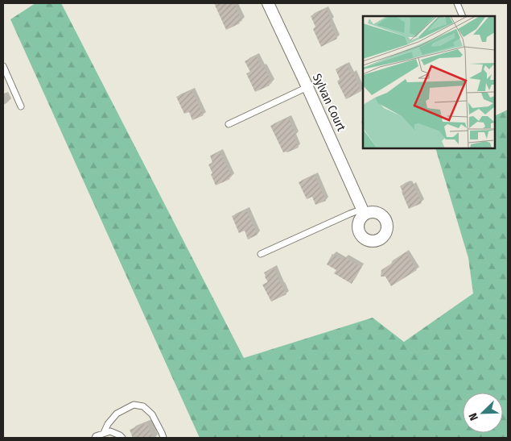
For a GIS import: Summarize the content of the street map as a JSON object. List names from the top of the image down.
{
  "streets": {
    "street": ["Sylvan Court"]
  },
  "north": "bottom left"
}
